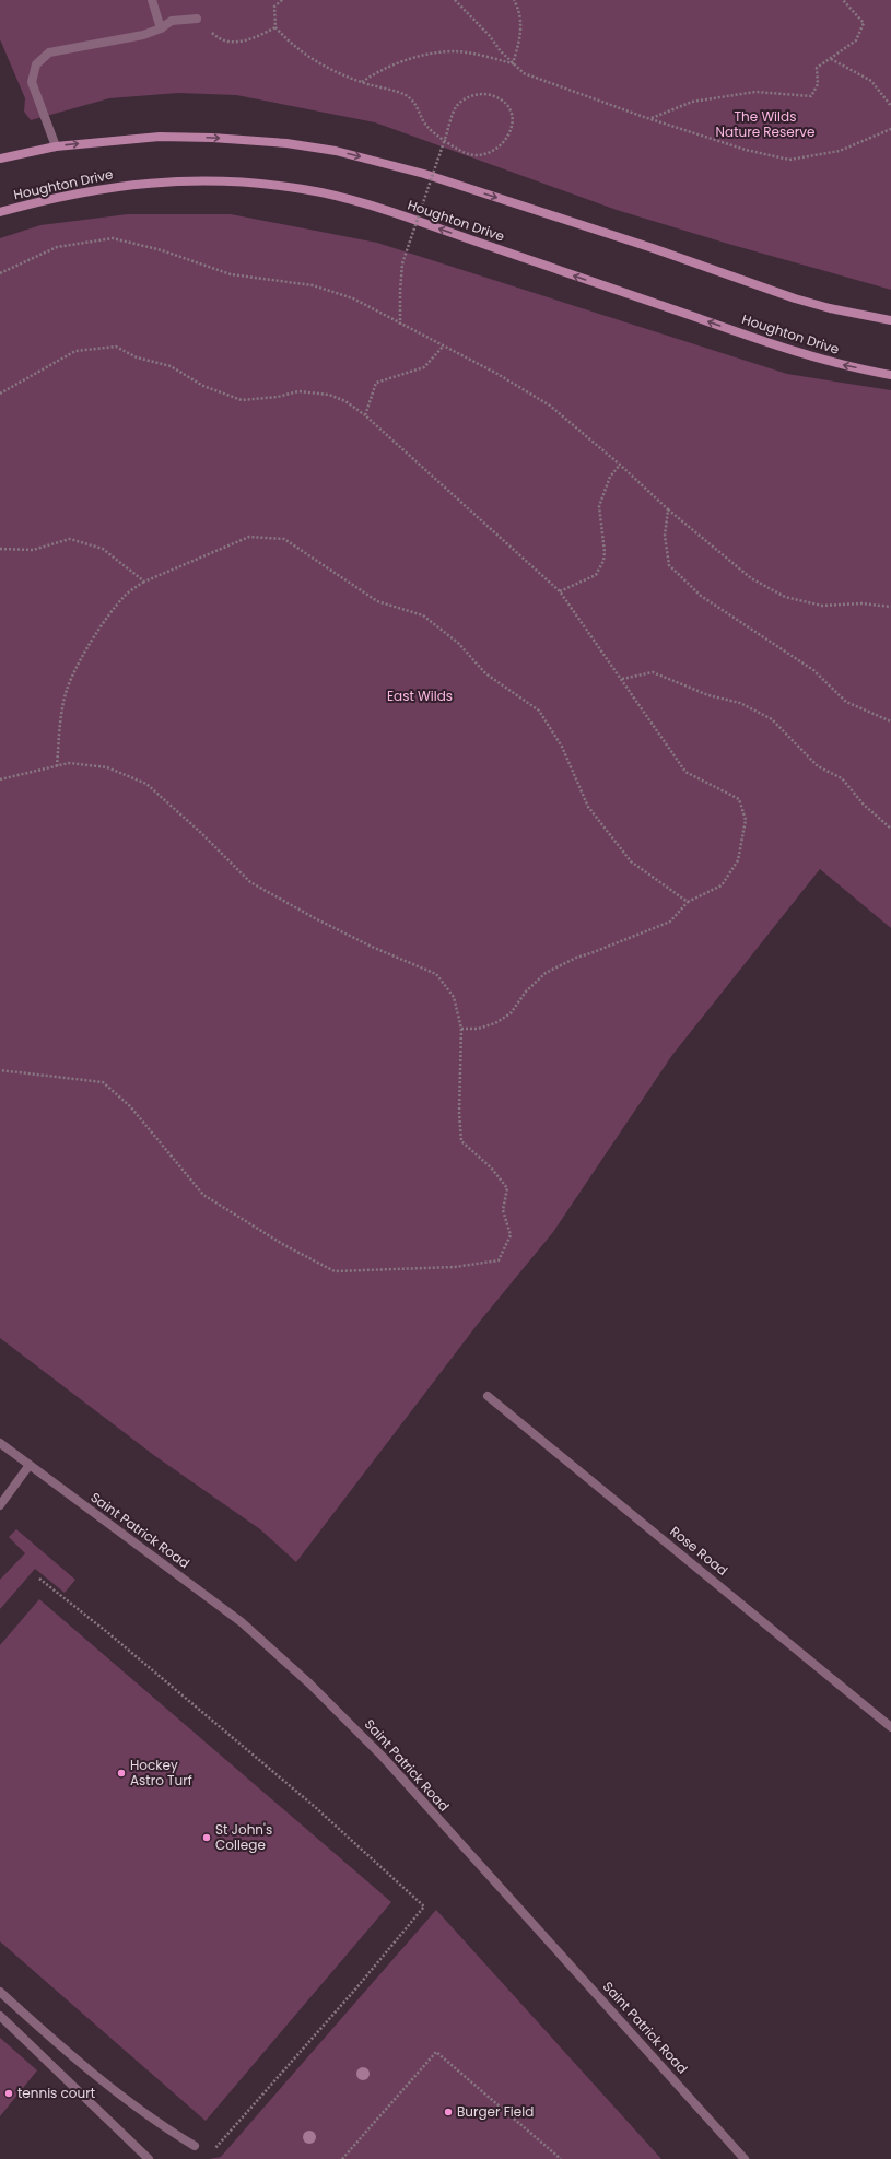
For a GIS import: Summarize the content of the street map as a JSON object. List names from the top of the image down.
{
  "streets": {
    "main road": ["Houghton Drive"],
    "street": ["Saint Patrick Road", "Rose Road"]
  },
  "parks": ["The Wilds Nature Reserve", "East Wilds"],
  "places": [
    "Hockey Astro Turf",
    "St John's College",
    "tennis court",
    "Burger Field"
  ]
}
